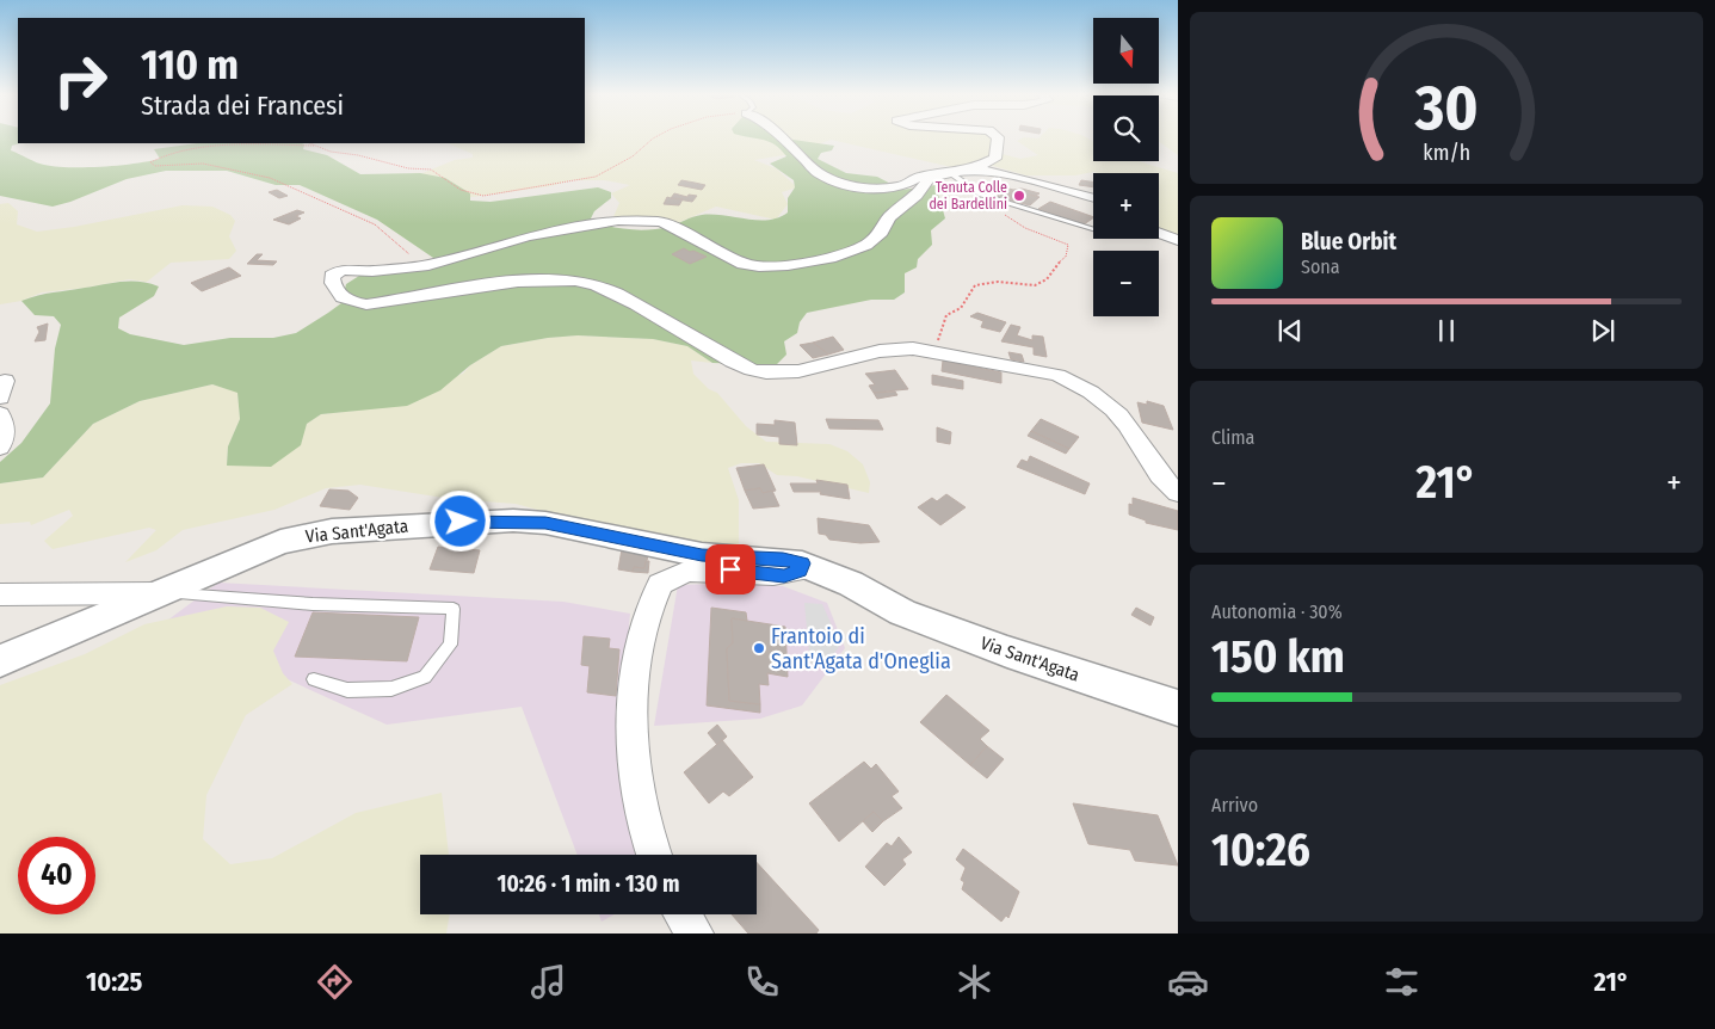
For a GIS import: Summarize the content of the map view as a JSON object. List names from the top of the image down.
{
  "streets": {
    "street": ["Via Sant'Agata"]
  },
  "places": ["Tenuta Colle dei Bardellini", "Frantoio di Sant'Agata d'Oneglia"],
  "north": "bottom",
  "page": {
    "map_buttons": ["+", "−"],
    "turn": ["110 m", "Strada dei Francesi"],
    "song": ["Blue Orbit", "Sona"],
    "tile": [
      "Clima",
      ["Autonomia · 30%", "150 km"],
      ["Arrivo", "10:26"]
    ],
    "heat": ["−", "21°", "+"],
    "limit": "40",
    "trip": "10:26 · 1 min · 130 m",
    "tabs": ["10:25", "21°"],
    "gauge": ["30", "km/h"]
  }
}
